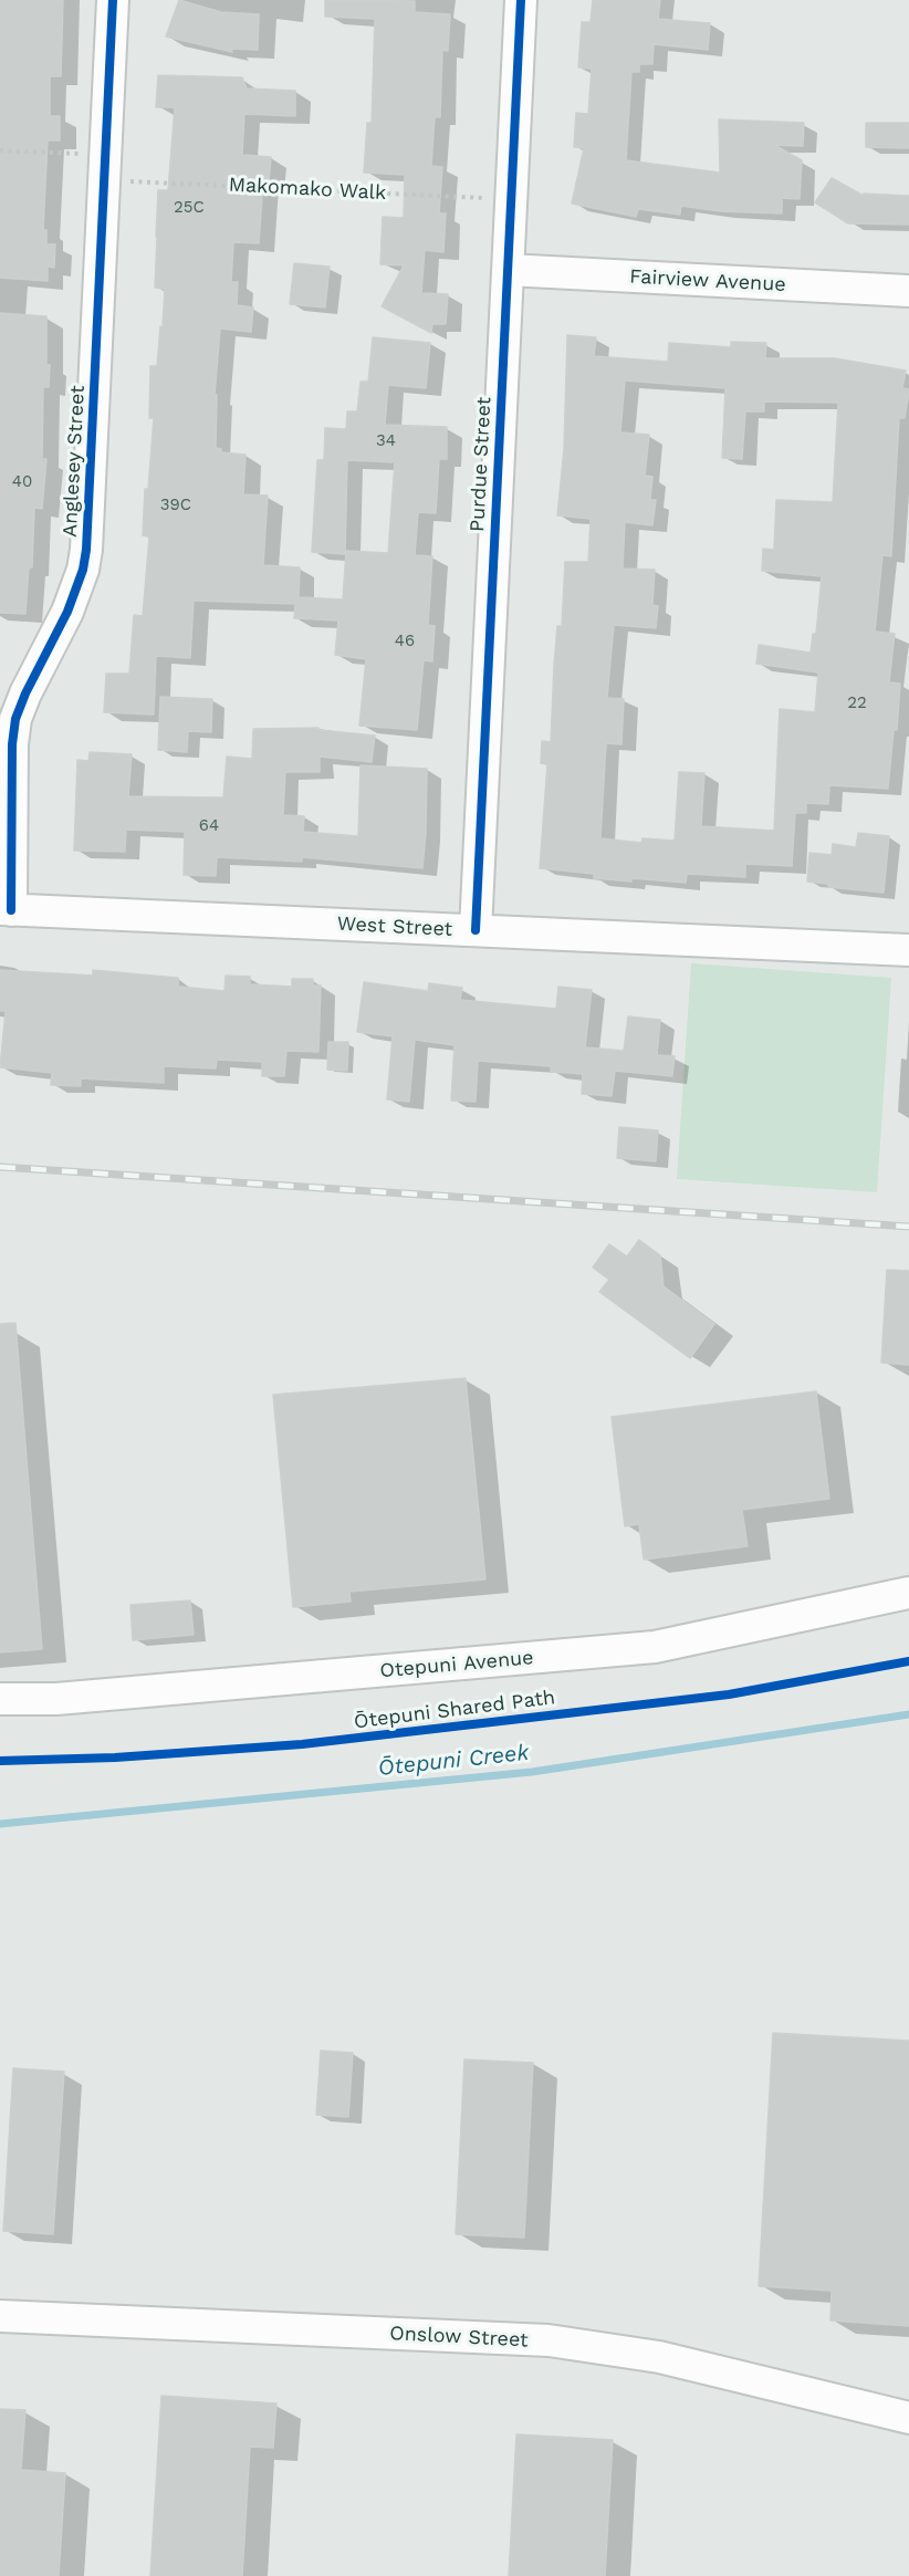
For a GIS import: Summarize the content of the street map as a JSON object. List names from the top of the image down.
{
  "streets": {
    "street": [
      "Fairview Avenue",
      "Anglesey Street",
      "Purdue Street",
      "West Street",
      "Otepuni Avenue",
      "Onslow Street"
    ],
    "path": ["Makomako Walk"],
    "cycle path": ["Ōtepuni Shared Path"]
  },
  "crossings": [
    ["Fairview Avenue", "Purdue Street"],
    ["Anglesey Street", "West Street"],
    ["Purdue Street", "West Street"]
  ],
  "water": ["Ōtepuni Creek"],
  "house_numbers": [
    "25C",
    "34",
    "40",
    "39C",
    "46",
    "22",
    "64"
  ]
}
